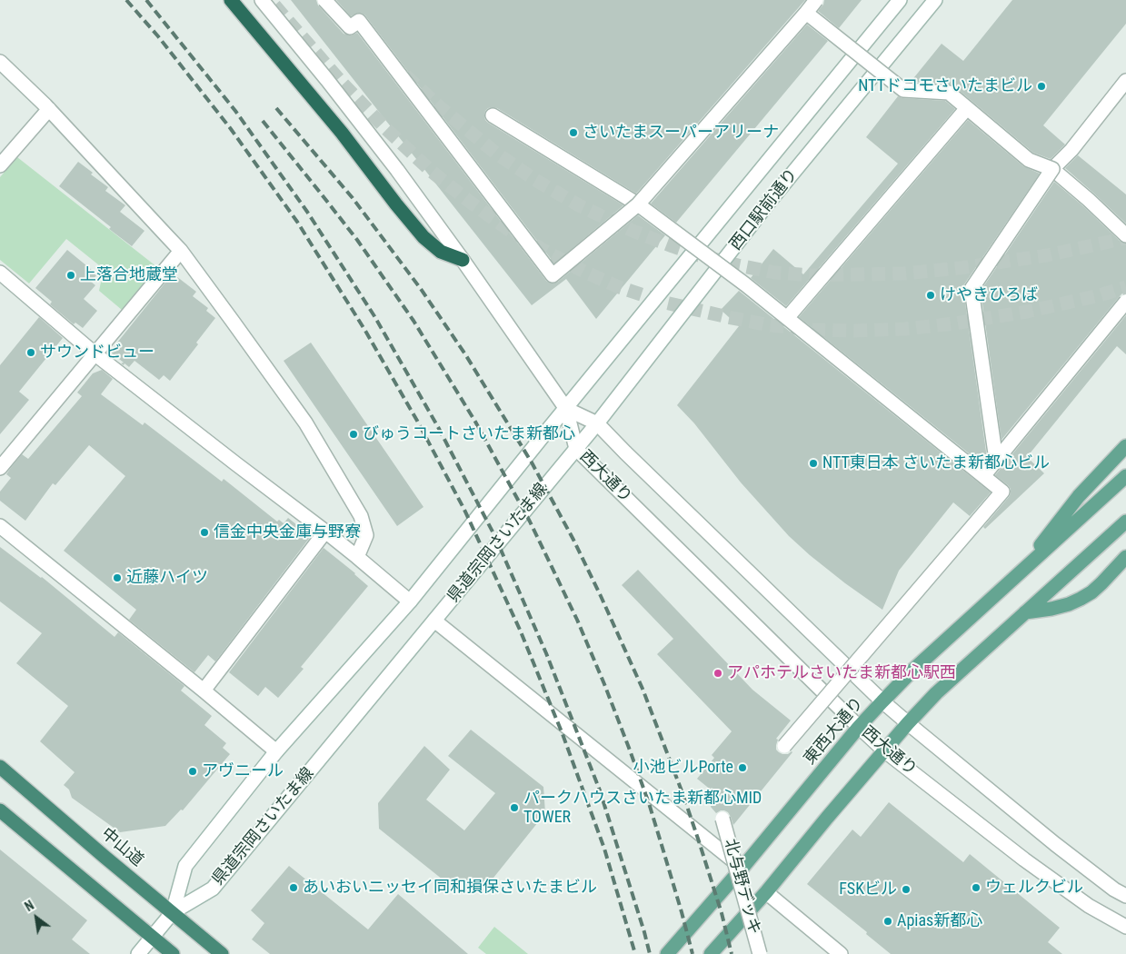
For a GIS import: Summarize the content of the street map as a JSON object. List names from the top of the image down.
{
  "streets": {
    "highway": ["中山道"],
    "main road": ["東西大通り"],
    "street": [
      "西口駅前通り",
      "西大通り",
      "県道宗岡さいたま線",
      "北与野デッキ"
    ]
  },
  "crossings": [
    ["西口駅前通り", "西大通り"],
    ["西口駅前通り", "県道宗岡さいたま線"],
    ["西大通り", "県道宗岡さいたま線"],
    ["西大通り", "東西大通り"],
    ["県道宗岡さいたま線", "中山道"]
  ],
  "places": [
    "NTTドコモさいたまビル",
    "さいたまスーパーアリーナ",
    "上落合地蔵堂",
    "けやきひろば",
    "サウンドビュー",
    "びゅうコートさいたま新都心",
    "NTT東日本 さいたま新都心ビル",
    "信金中央金庫与野寮",
    "近藤ハイツ",
    "アパホテルさいたま新都心駅西",
    "小池ビルPorte",
    "アヴニール",
    "パークハウスさいたま新都心MID TOWER",
    "あいおいニッセイ同和損保さいたまビル",
    "ウェルクビル",
    "FSKビル",
    "Apias新都心"
  ],
  "north": "top left"
}
